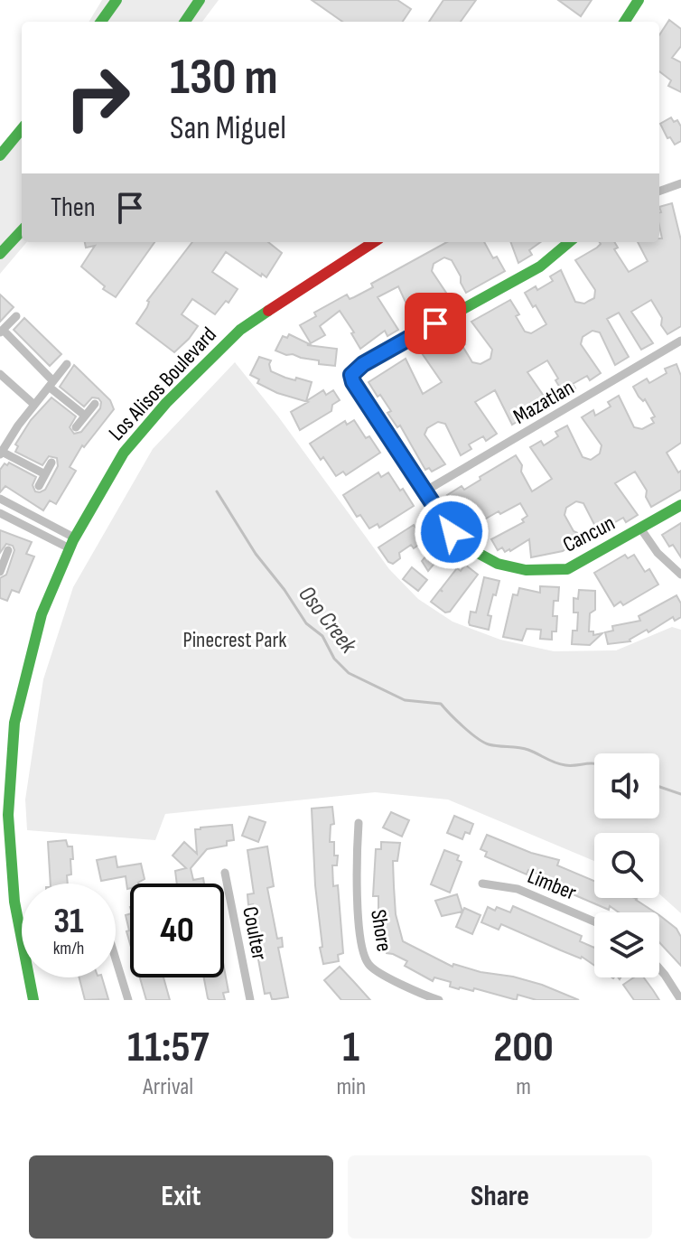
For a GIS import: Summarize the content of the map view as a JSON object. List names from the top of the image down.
{
  "streets": {
    "main road": ["Los Alisos Boulevard", "Cancun"],
    "street": [
      "Mazatlan",
      "Limber",
      "Shore",
      "Coulter"
    ]
  },
  "crossings": [
    ["Mazatlan", "Cancun"]
  ],
  "water": ["Oso Creek"],
  "parks": ["Pinecrest Park"],
  "page": {
    "turn": ["130 m", "San Miguel"],
    "then": "Then",
    "speed": "31 km/h",
    "limit": "40",
    "eta": [
      "11:57",
      "Arrival",
      "1",
      "min",
      "200",
      "m"
    ],
    "buttons": ["Exit", "Share"]
  }
}
